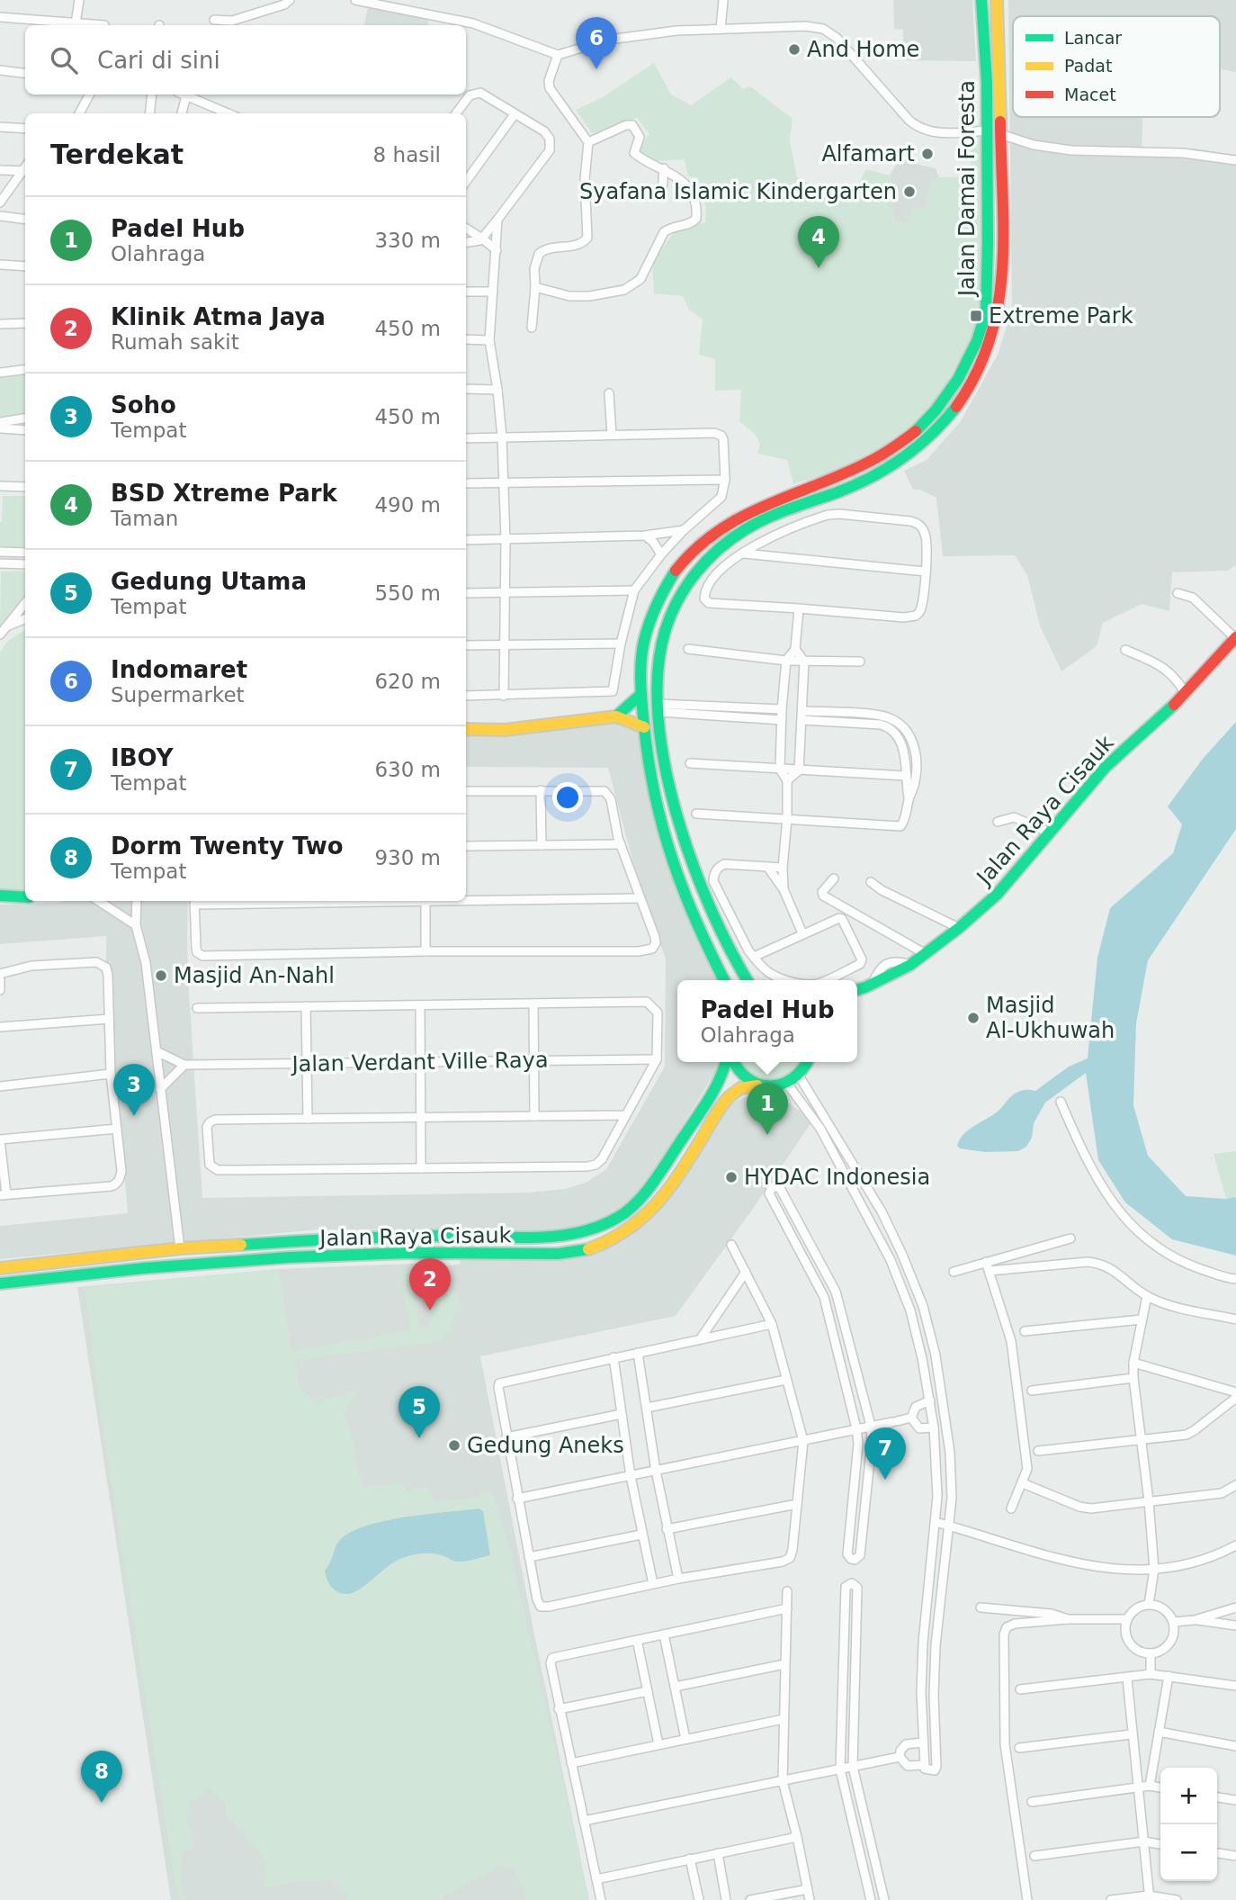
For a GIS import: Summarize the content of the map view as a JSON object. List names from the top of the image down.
{
  "streets": {
    "main road": ["Jalan Damai Foresta", "Jalan Raya Cisauk"],
    "street": ["Jalan Verdant Ville Raya"]
  },
  "places": {
    "other": [
      "And Home",
      "Alfamart",
      "Syafana Islamic Kindergarten",
      "Masjid An-Nahl",
      "Masjid Al-Ukhuwah",
      "HYDAC Indonesia",
      "Gedung Aneks"
    ],
    "transit": ["Extreme Park"]
  },
  "legend": ["Lancar", "Padat", "Macet"],
  "page": {
    "pins": [
      "6",
      "4",
      "3",
      "1",
      "2",
      "5",
      "7",
      "8"
    ],
    "search": "Cari di sini",
    "heading": ["Terdekat", "8 hasil"],
    "list": [
      {
        "mark": "1",
        "name": "Padel Hub",
        "note": "Olahraga",
        "value": "330 m"
      },
      {
        "mark": "2",
        "name": "Klinik Atma Jaya",
        "note": "Rumah sakit",
        "value": "450 m"
      },
      {
        "mark": "3",
        "name": "Soho",
        "note": "Tempat",
        "value": "450 m"
      },
      {
        "mark": "4",
        "name": "BSD Xtreme Park",
        "note": "Taman",
        "value": "490 m"
      },
      {
        "mark": "5",
        "name": "Gedung Utama",
        "note": "Tempat",
        "value": "550 m"
      },
      {
        "mark": "6",
        "name": "Indomaret",
        "note": "Supermarket",
        "value": "620 m"
      },
      {
        "mark": "7",
        "name": "IBOY",
        "note": "Tempat",
        "value": "630 m"
      },
      {
        "mark": "8",
        "name": "Dorm Twenty Two",
        "note": "Tempat",
        "value": "930 m"
      }
    ],
    "popup": ["Padel Hub", "Olahraga"],
    "map_buttons": ["+", "−"]
  }
}
